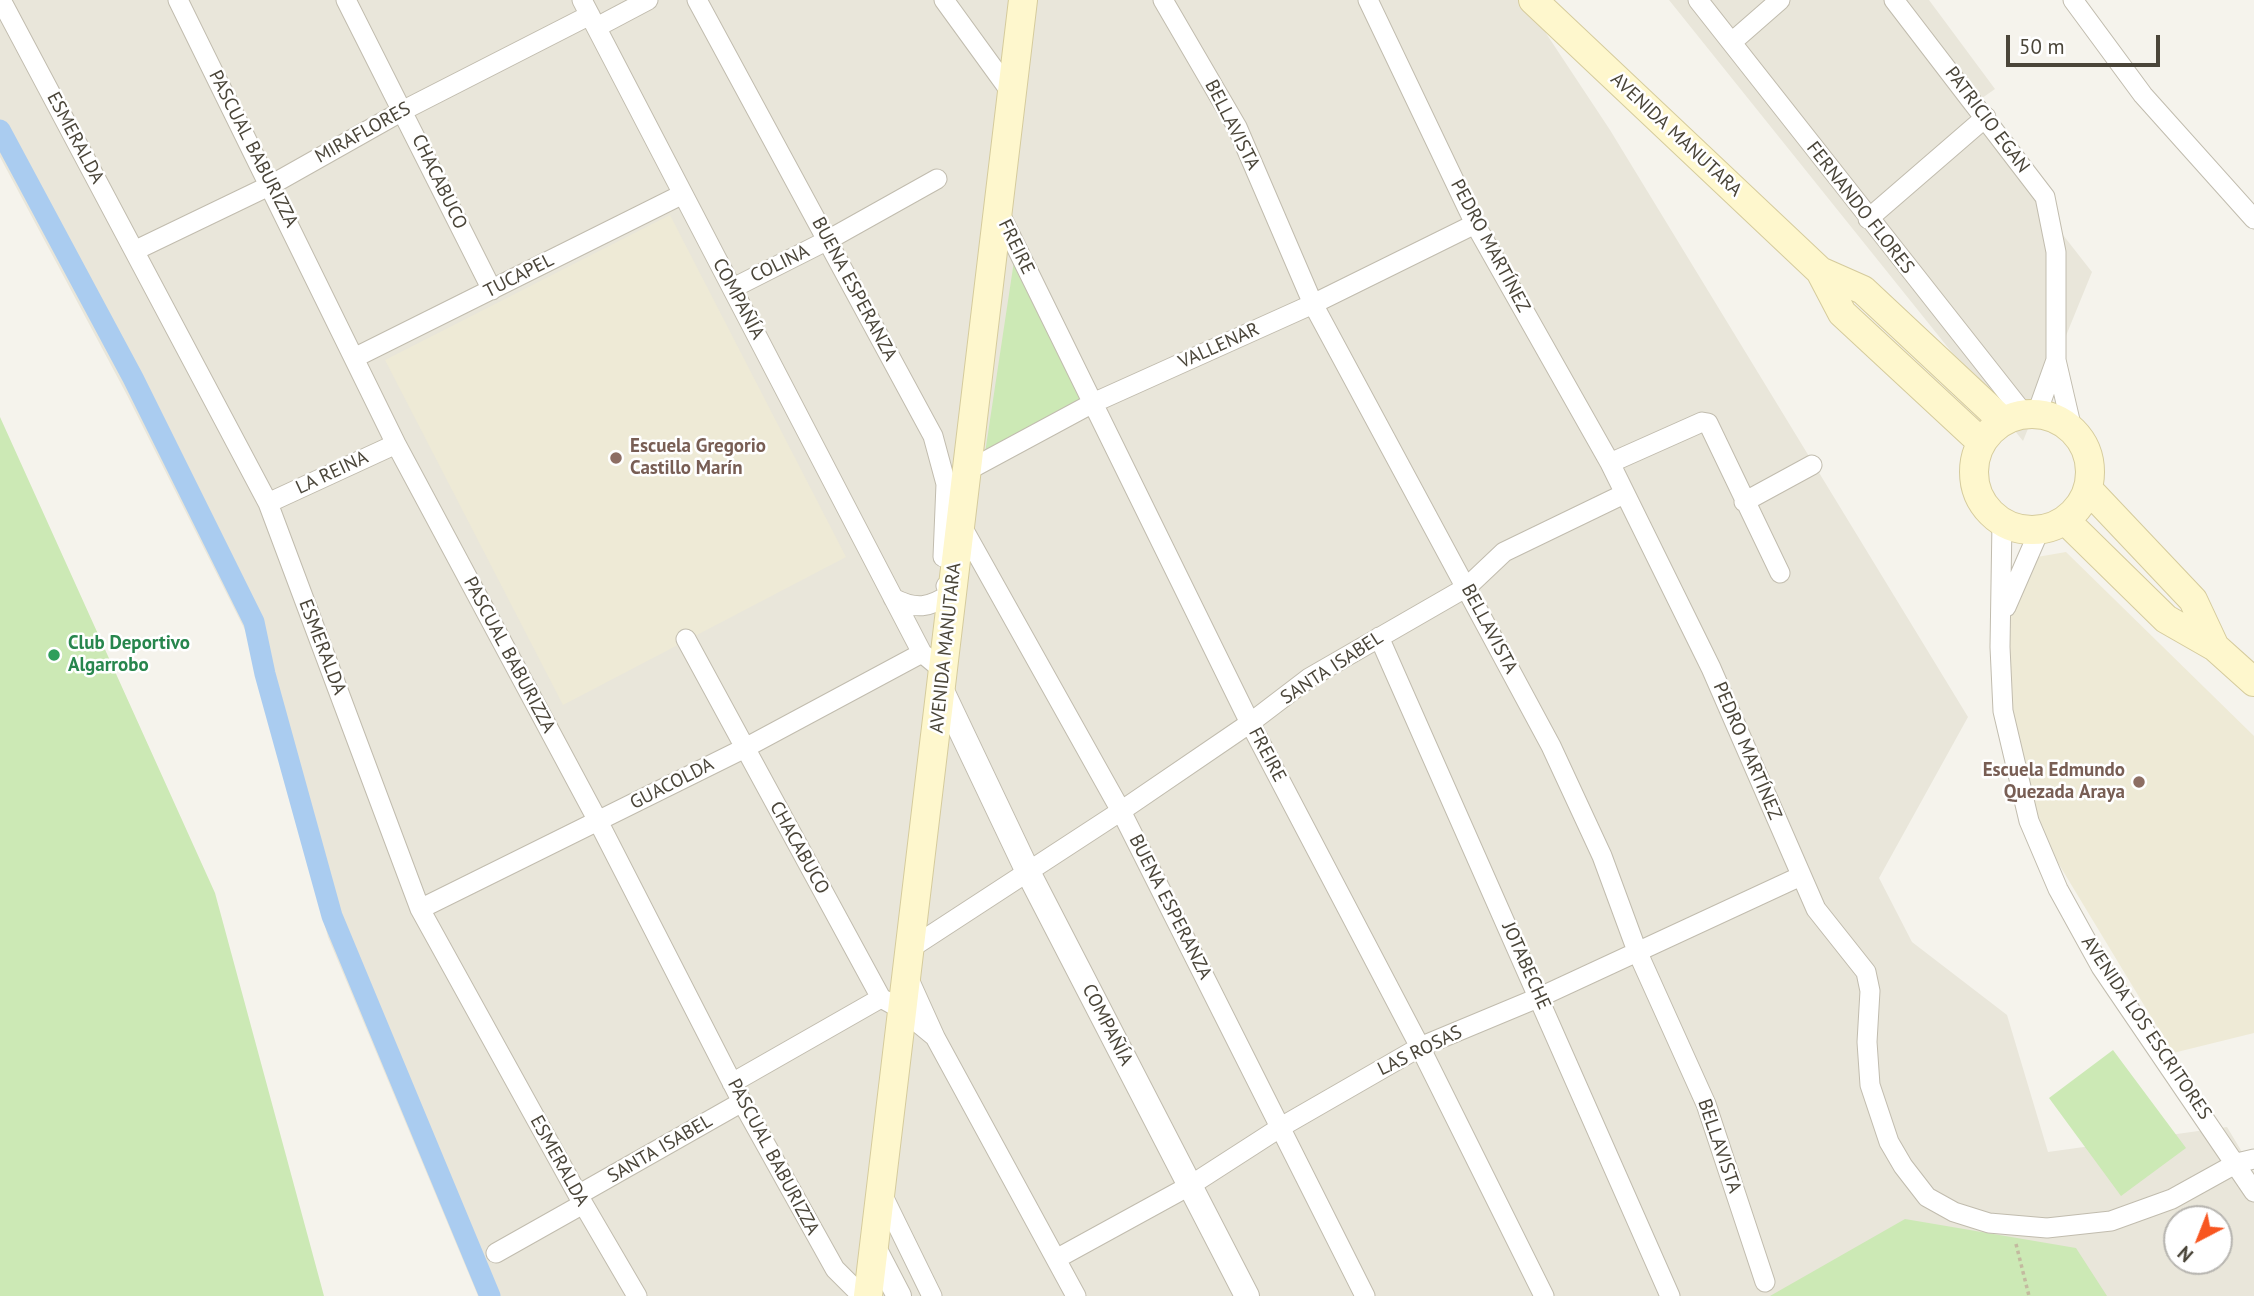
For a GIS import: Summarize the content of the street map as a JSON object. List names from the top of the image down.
{
  "streets": {
    "main road": ["AVENIDA MANUTARA"],
    "street": [
      "PATRICIO EGAN",
      "BELLAVISTA",
      "MIRAFLORES",
      "ESMERALDA",
      "PASCUAL BABURIZZA",
      "CHACABUCO",
      "FERNANDO FLORES",
      "PEDRO MARTÍNEZ",
      "FREIRE",
      "COLINA",
      "TUCAPEL",
      "BUENA ESPERANZA",
      "COMPAÑÍA",
      "VALLENAR",
      "LA REINA",
      "SANTA ISABEL",
      "GUACOLDA",
      "JOTABECHE",
      "AVENIDA LOS ESCRITORES",
      "LAS ROSAS"
    ]
  },
  "crossings": [
    ["BELLAVISTA", "VALLENAR"],
    ["BELLAVISTA", "SANTA ISABEL"],
    ["BELLAVISTA", "LAS ROSAS"],
    ["MIRAFLORES", "ESMERALDA"],
    ["MIRAFLORES", "PASCUAL BABURIZZA"],
    ["MIRAFLORES", "CHACABUCO"],
    ["MIRAFLORES", "COMPAÑÍA"],
    ["AVENIDA MANUTARA", "CHACABUCO"],
    ["AVENIDA MANUTARA", "FERNANDO FLORES"],
    ["AVENIDA MANUTARA", "FREIRE"],
    ["AVENIDA MANUTARA", "BUENA ESPERANZA"],
    ["AVENIDA MANUTARA", "COMPAÑÍA"],
    ["AVENIDA MANUTARA", "VALLENAR"],
    ["AVENIDA MANUTARA", "SANTA ISABEL"],
    ["AVENIDA MANUTARA", "AVENIDA LOS ESCRITORES"],
    ["ESMERALDA", "LA REINA"],
    ["ESMERALDA", "SANTA ISABEL"],
    ["ESMERALDA", "GUACOLDA"],
    ["PASCUAL BABURIZZA", "TUCAPEL"],
    ["PASCUAL BABURIZZA", "LA REINA"],
    ["PASCUAL BABURIZZA", "SANTA ISABEL"],
    ["PASCUAL BABURIZZA", "GUACOLDA"],
    ["CHACABUCO", "TUCAPEL"],
    ["CHACABUCO", "SANTA ISABEL"],
    ["CHACABUCO", "GUACOLDA"],
    ["CHACABUCO", "LAS ROSAS"],
    ["FERNANDO FLORES", "AVENIDA LOS ESCRITORES"],
    ["PEDRO MARTÍNEZ", "VALLENAR"],
    ["PEDRO MARTÍNEZ", "SANTA ISABEL"],
    ["PEDRO MARTÍNEZ", "AVENIDA LOS ESCRITORES"],
    ["PEDRO MARTÍNEZ", "LAS ROSAS"],
    ["FREIRE", "VALLENAR"],
    ["FREIRE", "SANTA ISABEL"],
    ["FREIRE", "LAS ROSAS"],
    ["COLINA", "BUENA ESPERANZA"],
    ["COLINA", "COMPAÑÍA"],
    ["TUCAPEL", "COMPAÑÍA"],
    ["BUENA ESPERANZA", "SANTA ISABEL"],
    ["BUENA ESPERANZA", "LAS ROSAS"],
    ["COMPAÑÍA", "SANTA ISABEL"],
    ["COMPAÑÍA", "GUACOLDA"],
    ["COMPAÑÍA", "LAS ROSAS"],
    ["SANTA ISABEL", "JOTABECHE"],
    ["JOTABECHE", "LAS ROSAS"]
  ],
  "places": ["Escuela Gregorio Castillo Marín", "Club Deportivo Algarrobo", "Escuela Edmundo Quezada Araya"],
  "scale_bar": "50 m",
  "north": "bottom left"
}
